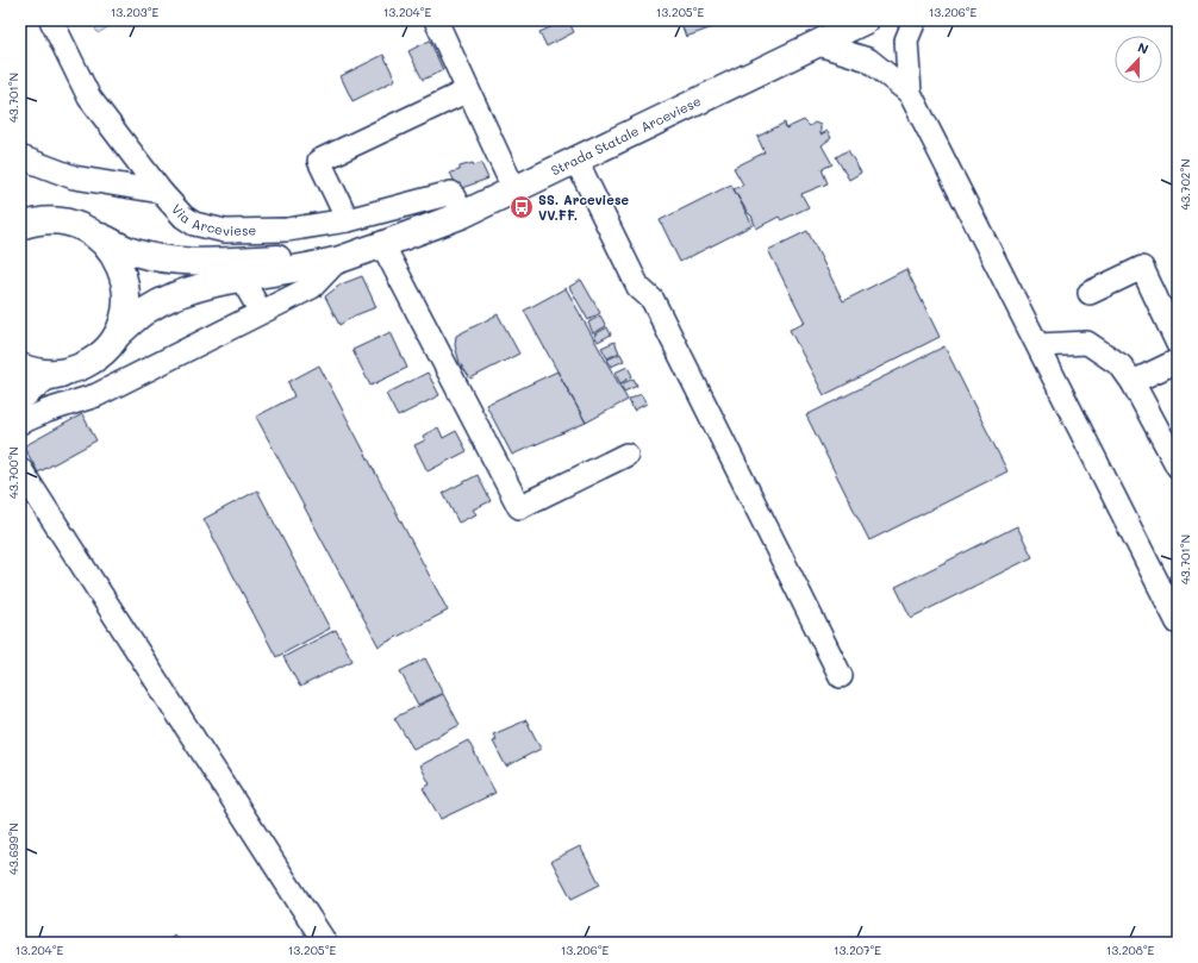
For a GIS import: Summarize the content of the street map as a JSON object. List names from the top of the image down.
{
  "streets": {
    "main road": ["Strada Statale Arceviese"],
    "street": ["Via Arceviese"]
  },
  "crossings": [
    ["Strada Statale Arceviese", "Via Arceviese"]
  ],
  "places": {
    "bus stop": ["SS. Arceviese VV.FF."]
  },
  "north": "top",
  "coordinates": [
    "13.203°E",
    "13.204°E",
    "13.205°E",
    "13.206°E",
    "43.701°N",
    "43.702°N",
    "43.700°N",
    "43.699°N",
    "13.207°E",
    "13.208°E"
  ]
}
